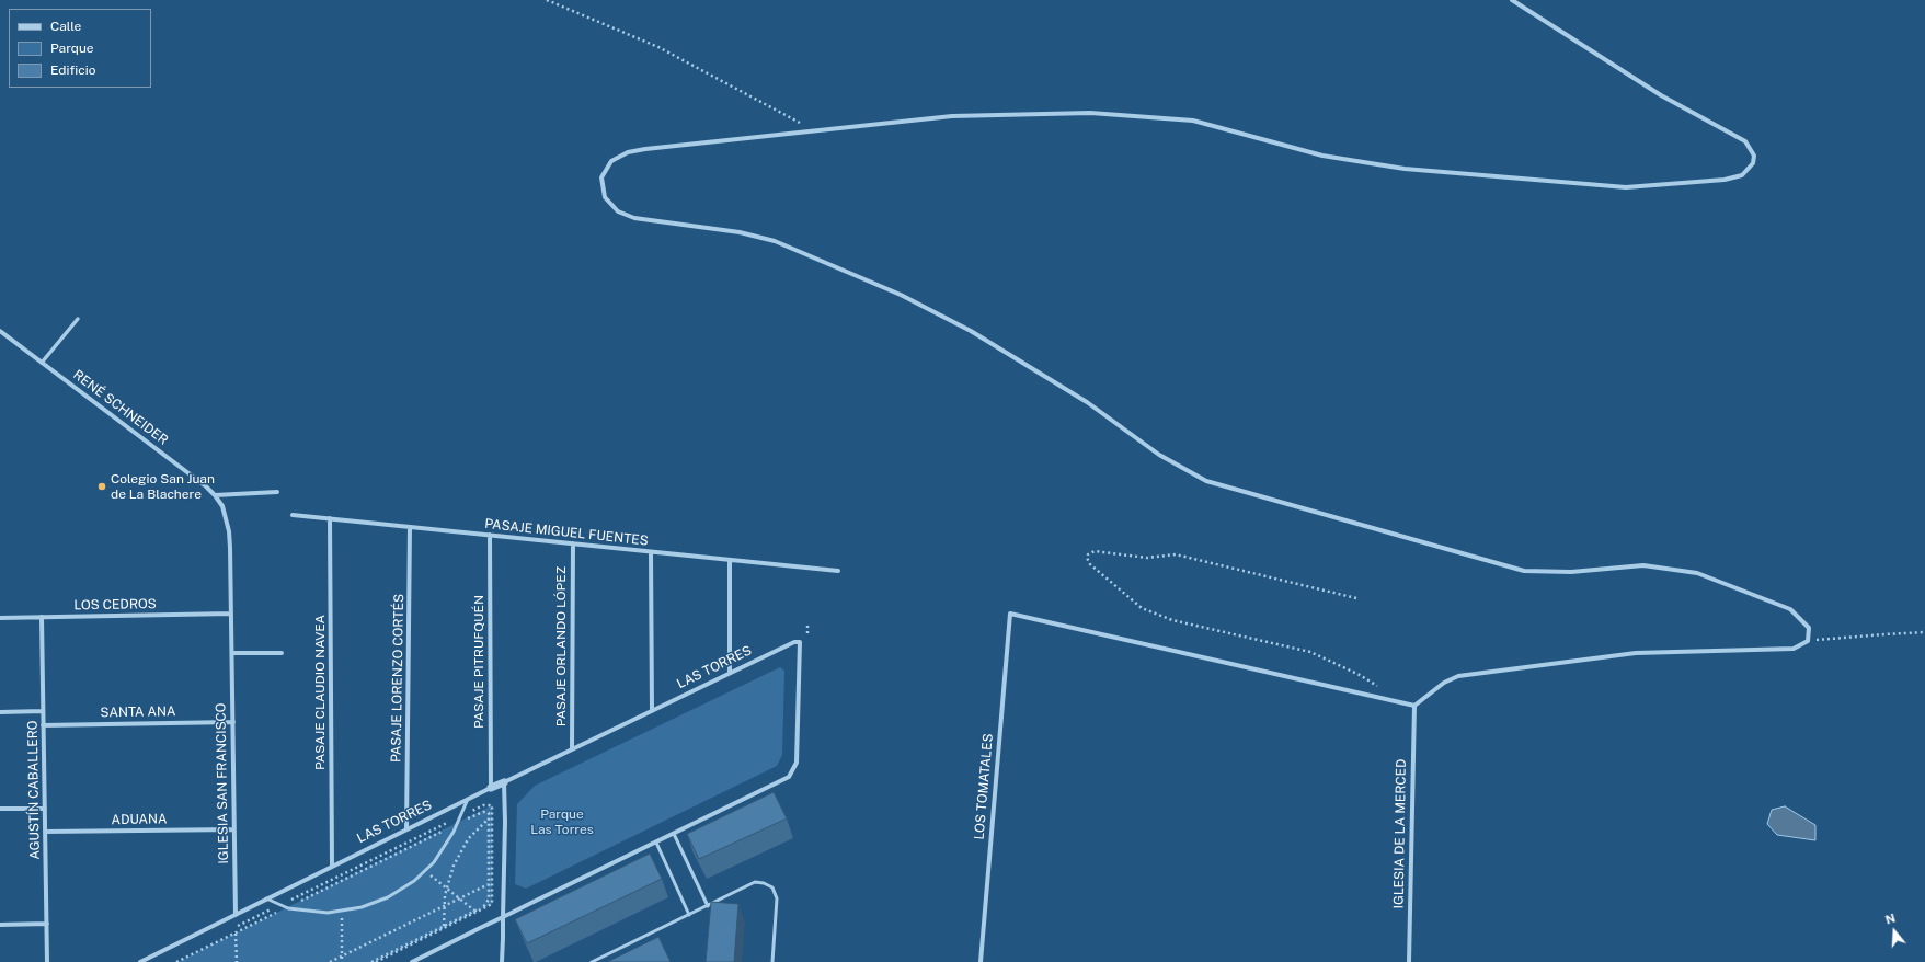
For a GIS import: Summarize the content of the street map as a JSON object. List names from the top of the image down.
{
  "streets": {
    "street": [
      "RENÉ SCHNEIDER",
      "PASAJE MIGUEL FUENTES",
      "LOS CEDROS",
      "PASAJE ORLANDO LÓPEZ",
      "PASAJE PITRUFQUÉN",
      "LAS TORRES",
      "PASAJE LORENZO CORTÉS",
      "PASAJE CLAUDIO NAVEA",
      "SANTA ANA",
      "IGLESIA SAN FRANCISCO",
      "LOS TOMATALES",
      "AGUSTÍN CABALLERO",
      "ADUANA",
      "IGLESIA DE LA MERCED"
    ]
  },
  "crossings": [
    ["RENÉ SCHNEIDER", "IGLESIA SAN FRANCISCO"],
    ["PASAJE MIGUEL FUENTES", "PASAJE ORLANDO LÓPEZ"],
    ["PASAJE MIGUEL FUENTES", "PASAJE PITRUFQUÉN"],
    ["PASAJE MIGUEL FUENTES", "PASAJE LORENZO CORTÉS"],
    ["PASAJE MIGUEL FUENTES", "PASAJE CLAUDIO NAVEA"],
    ["LOS CEDROS", "IGLESIA SAN FRANCISCO"],
    ["LOS CEDROS", "AGUSTÍN CABALLERO"],
    ["PASAJE ORLANDO LÓPEZ", "LAS TORRES"],
    ["PASAJE PITRUFQUÉN", "LAS TORRES"],
    ["LAS TORRES", "PASAJE LORENZO CORTÉS"],
    ["LAS TORRES", "PASAJE CLAUDIO NAVEA"],
    ["LAS TORRES", "IGLESIA SAN FRANCISCO"],
    ["SANTA ANA", "IGLESIA SAN FRANCISCO"],
    ["SANTA ANA", "AGUSTÍN CABALLERO"],
    ["IGLESIA SAN FRANCISCO", "ADUANA"],
    ["AGUSTÍN CABALLERO", "ADUANA"]
  ],
  "parks": ["Parque Las Torres"],
  "places": ["Colegio San Juan de La Blachere"],
  "legend": ["Calle", "Parque", "Edificio"],
  "north": "top"
}
